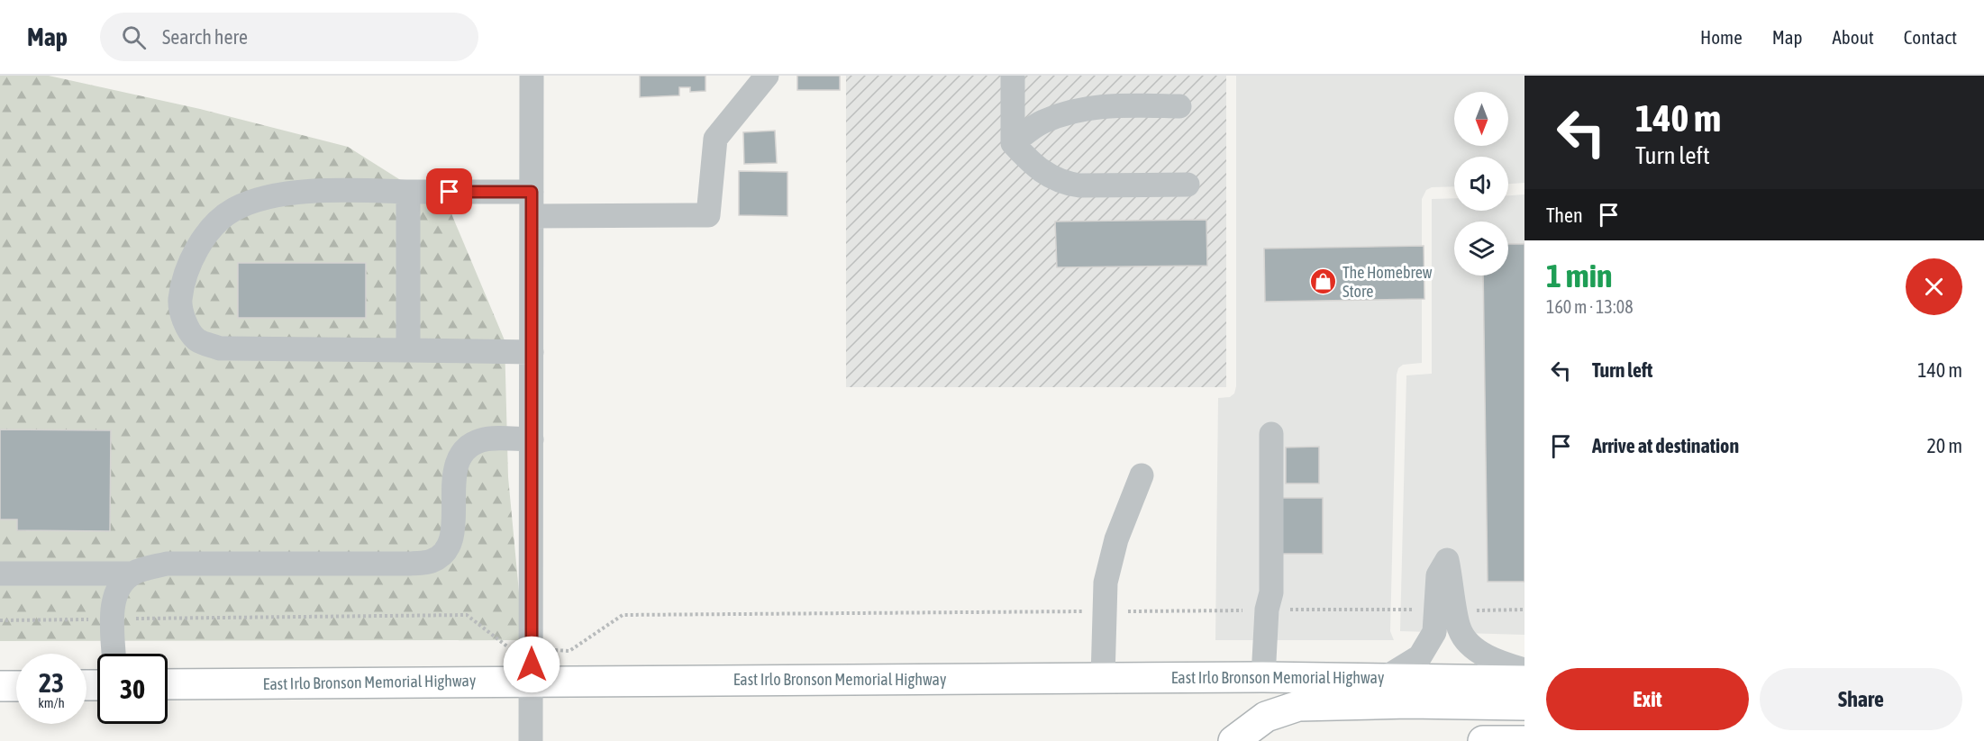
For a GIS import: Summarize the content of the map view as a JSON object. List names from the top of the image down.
{
  "streets": {
    "highway": ["East Irlo Bronson Memorial Highway"]
  },
  "places": {
    "shop": ["The Homebrew Store"]
  },
  "north": "bottom",
  "page": {
    "header": "Map",
    "search": "Search here",
    "nav": [
      "Home",
      "Map",
      "About",
      "Contact"
    ],
    "turn": ["140 m", "Turn left"],
    "then": "Then",
    "heading": ["1 min", "160 m · 13:08"],
    "list": [
      {
        "name": "Turn left",
        "value": "140 m"
      },
      {
        "name": "Arrive at destination",
        "value": "20 m"
      }
    ],
    "speed": "23 km/h",
    "limit": "30",
    "buttons": ["Exit", "Share"]
  }
}
